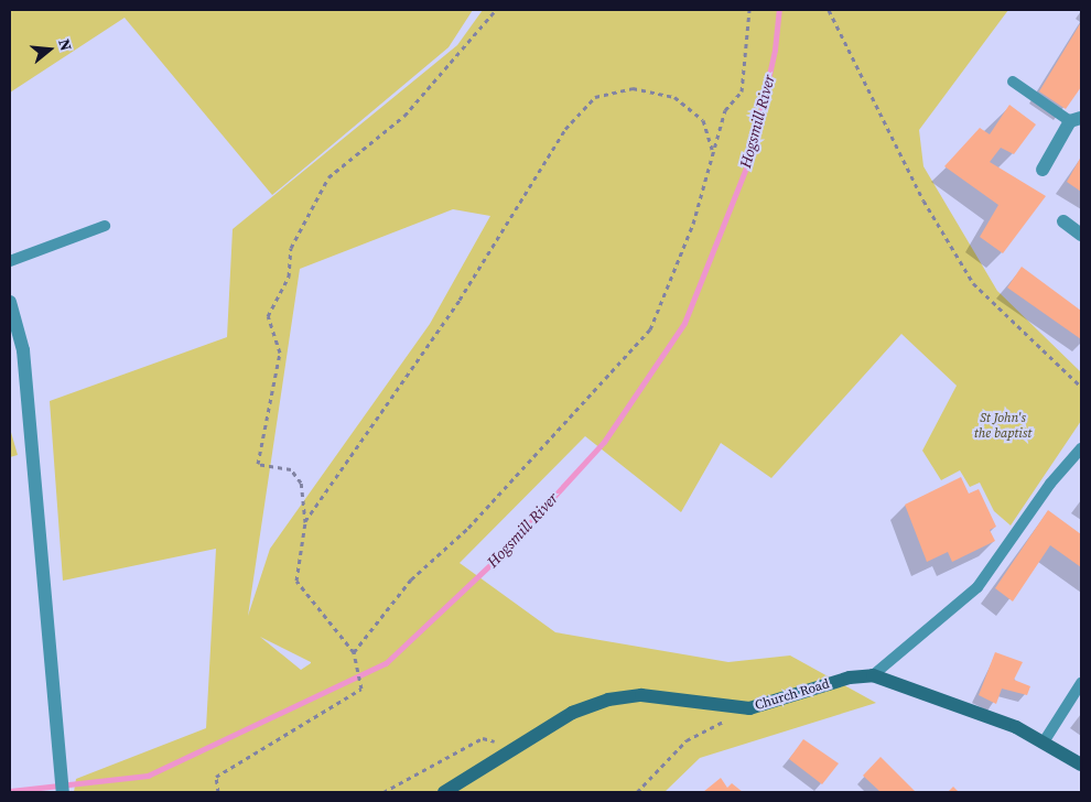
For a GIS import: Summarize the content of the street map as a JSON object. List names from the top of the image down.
{
  "streets": {
    "main road": ["Church Road"]
  },
  "water": ["Hogsmill River"],
  "parks": ["St John's the baptist"],
  "north": "right"
}
